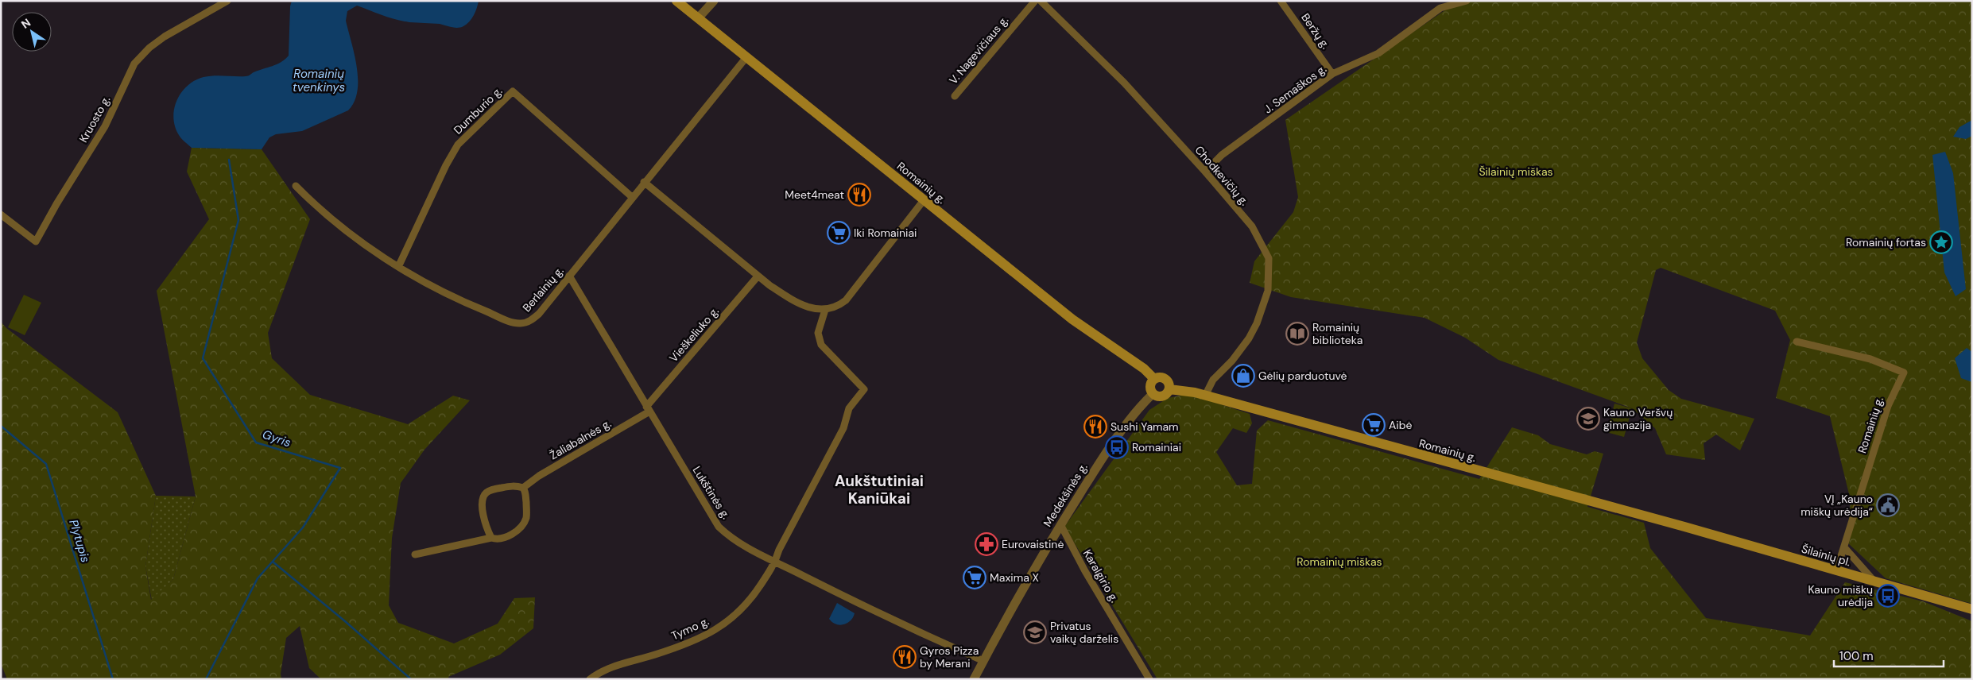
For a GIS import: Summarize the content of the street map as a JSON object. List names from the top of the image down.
{
  "streets": {
    "main road": ["Romainių g.", "Šilainių pl."],
    "street": [
      "Beržų g.",
      "V. Nagevičiaus g.",
      "J. Semaškos g.",
      "Dumburio g.",
      "Kruosto g.",
      "Chodkevičių g.",
      "Berlainių g.",
      "Vieškeliuko g.",
      "Žaliabalnės g.",
      "Lukštinės g.",
      "Medekšinės g.",
      "Karalgirio g.",
      "Tymo g."
    ]
  },
  "crossings": [
    ["Beržų g.", "J. Semaškos g."],
    ["J. Semaškos g.", "Chodkevičių g."],
    ["Dumburio g.", "Berlainių g."],
    ["Chodkevičių g.", "Romainių g."],
    ["Romainių g.", "Berlainių g."],
    ["Romainių g.", "Medekšinės g."],
    ["Romainių g.", "Šilainių pl."],
    ["Berlainių g.", "Lukštinės g."],
    ["Vieškeliuko g.", "Žaliabalnės g."],
    ["Vieškeliuko g.", "Lukštinės g."],
    ["Žaliabalnės g.", "Lukštinės g."],
    ["Lukštinės g.", "Medekšinės g."],
    ["Lukštinės g.", "Tymo g."],
    ["Medekšinės g.", "Karalgirio g."]
  ],
  "districts": ["Aukštutiniai Kaniūkai"],
  "water": ["Romainių tvenkinys", "Gyris", "Plytupis"],
  "parks": ["Šilainių miškas", "Romainių miškas"],
  "places": {
    "restaurant": ["Meet4meat", "Sushi Yamam", "Gyros Pizza by Merani"],
    "supermarket": ["Iki Romainiai", "Aibė", "Maxima X"],
    "place": ["Romainių fortas"],
    "library": ["Romainių biblioteka"],
    "shop": ["Gėlių parduotuvė"],
    "school or university": ["Kauno Veršvų gimnazija", "Privatus vaikų darželis"],
    "bus stop": ["Romainiai", "Kauno miškų urėdija"],
    "public building": ["VĮ „Kauno miškų urėdija“"],
    "pharmacy": ["Eurovaistinė"]
  },
  "scale_bar": "100 m",
  "north": "top left"
}
